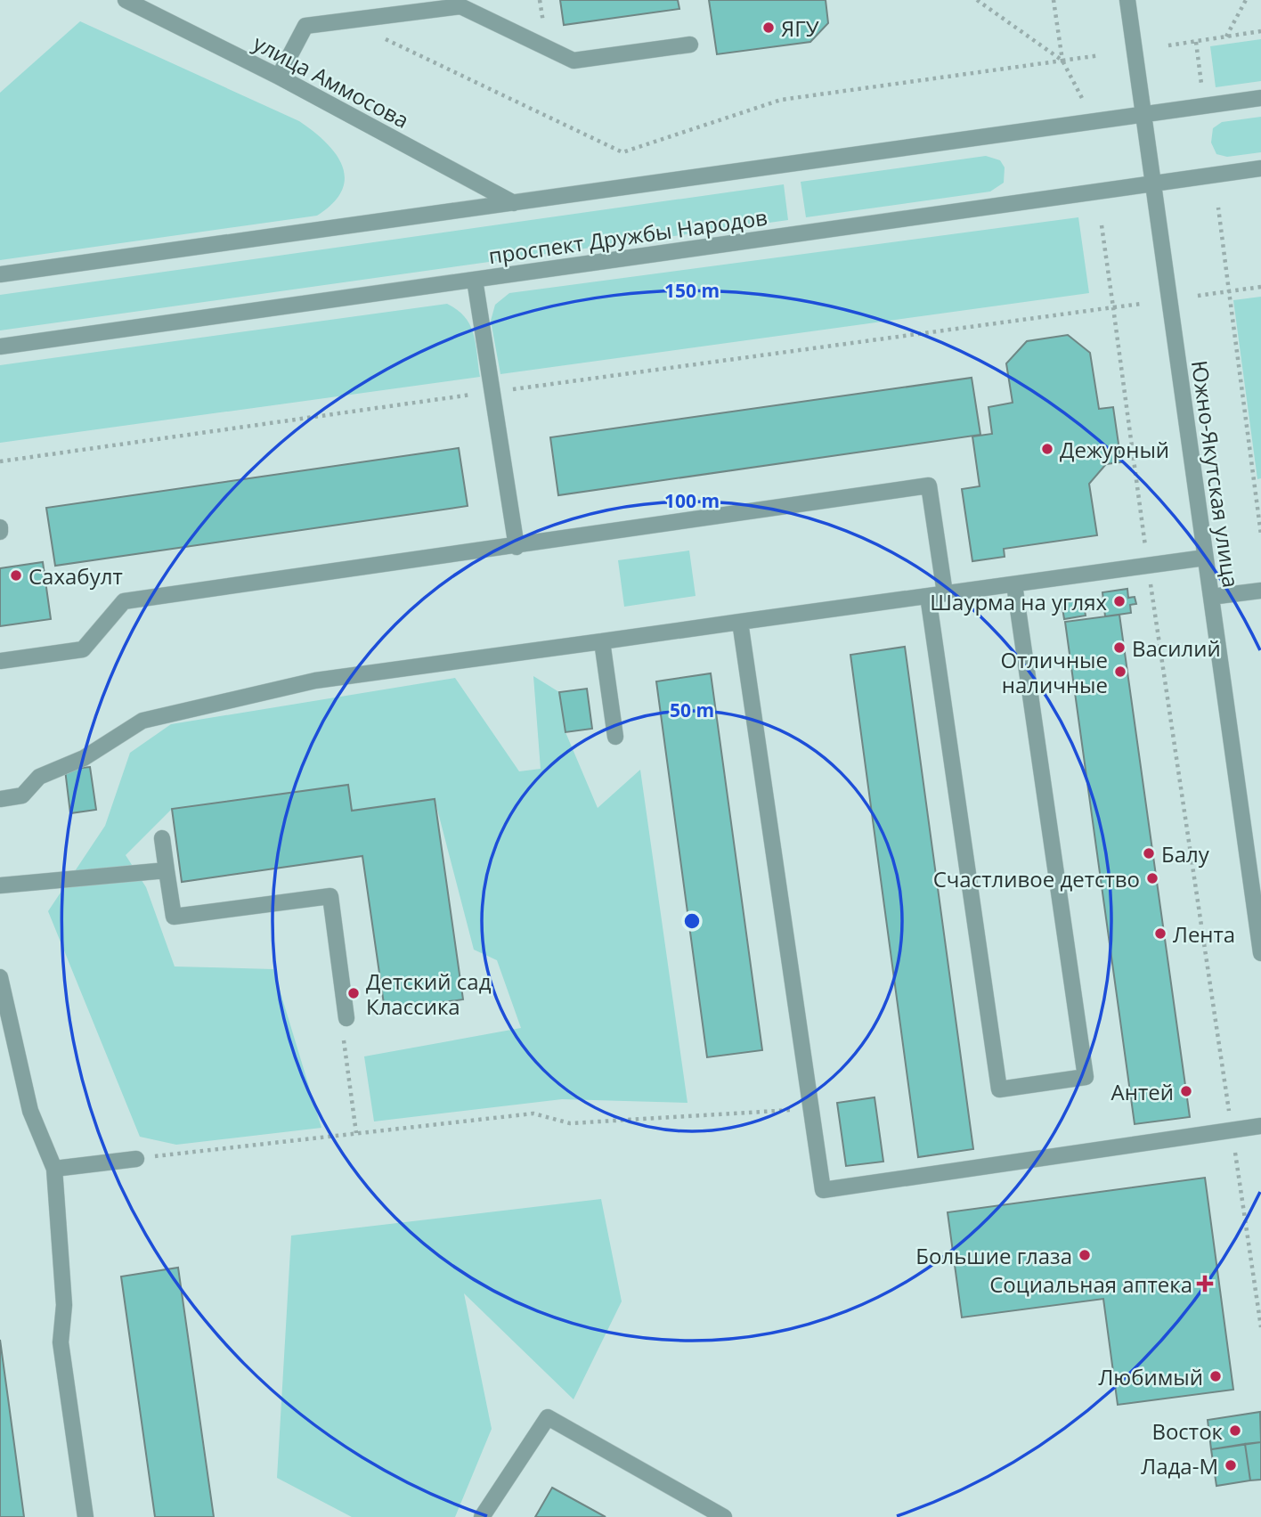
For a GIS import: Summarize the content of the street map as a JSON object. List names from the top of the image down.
{
  "streets": {
    "street": ["улица Аммосова", "проспект Дружбы Народов", "Южно-Якутская улица"]
  },
  "crossings": [
    ["проспект Дружбы Народов", "Южно-Якутская улица"]
  ],
  "places": {
    "other": [
      "ЯГУ",
      "Дежурный",
      "Сахабулт",
      "Шаурма на углях",
      "Василий",
      "Отличные наличные",
      "Балу",
      "Счастливое детство",
      "Лента",
      "Детский сад Классика",
      "Антей",
      "Большие глаза",
      "Любимый",
      "Восток",
      "Лада-М"
    ],
    "health": ["Социальная аптека"]
  },
  "rings": ["150 m", "100 m", "50 m"]
}
